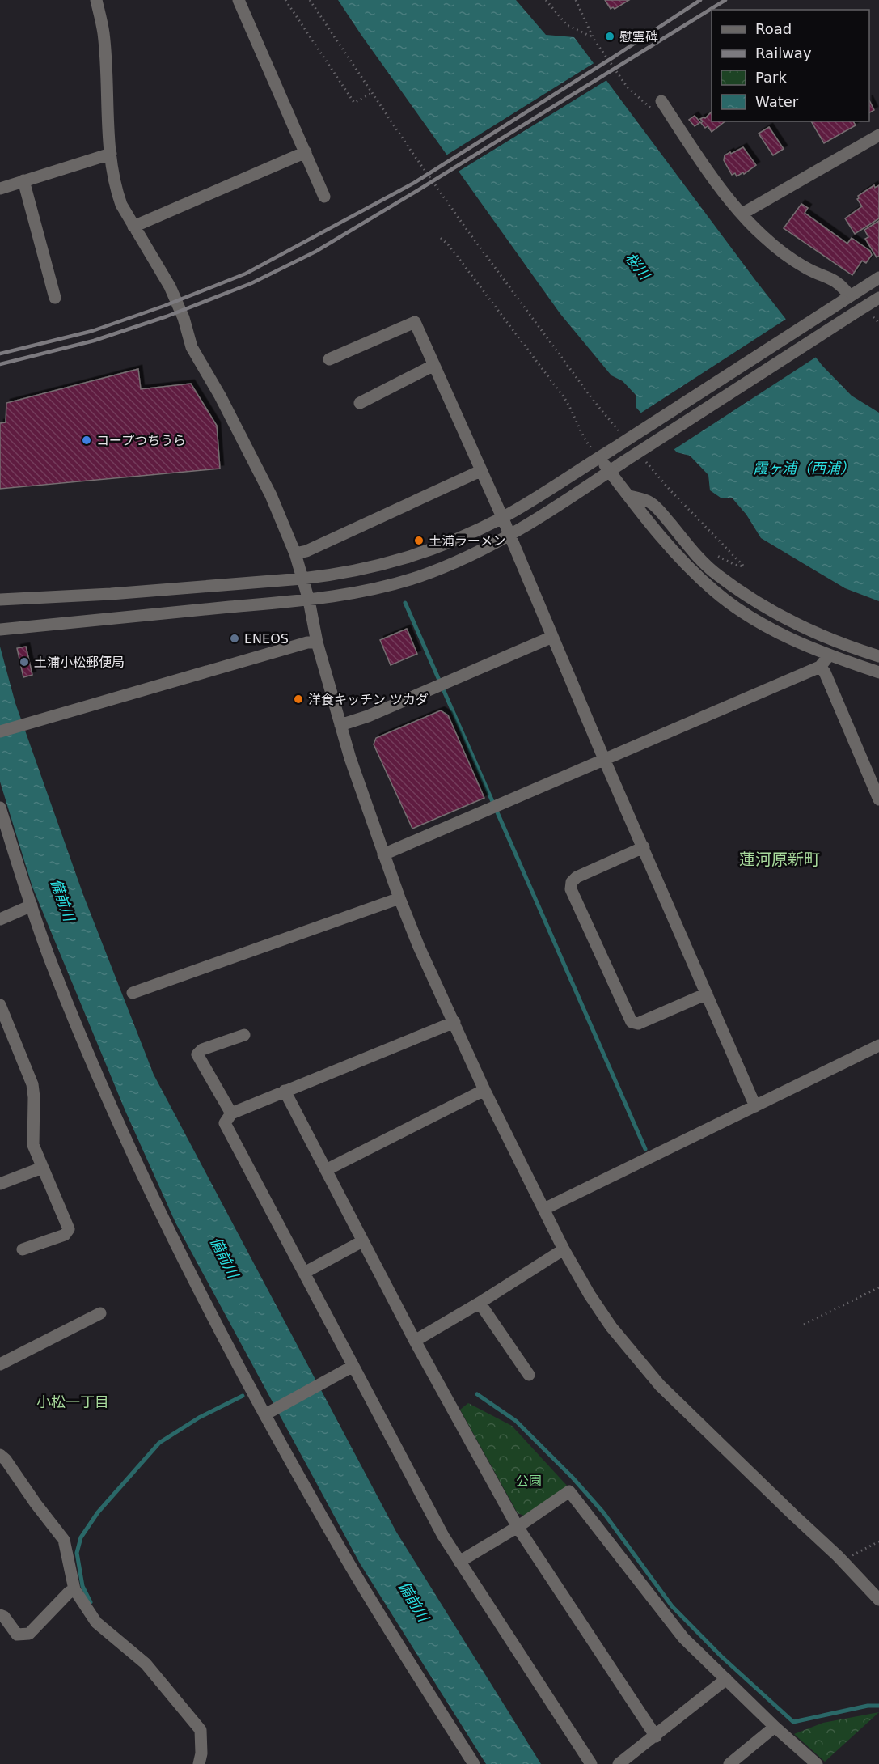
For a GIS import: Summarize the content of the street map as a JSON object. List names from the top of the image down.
{
  "districts": ["蓮河原新町", "小松一丁目"],
  "water": ["桜川", "霞ヶ浦（西浦）", "備前川"],
  "parks": ["公園"],
  "places": [
    "慰霊碑",
    "コープつちうら",
    "土浦ラーメン",
    "ENEOS",
    "土浦小松郵便局",
    "洋食キッチン ツカダ"
  ],
  "legend": [
    "Road",
    "Railway",
    "Park",
    "Water"
  ]
}
